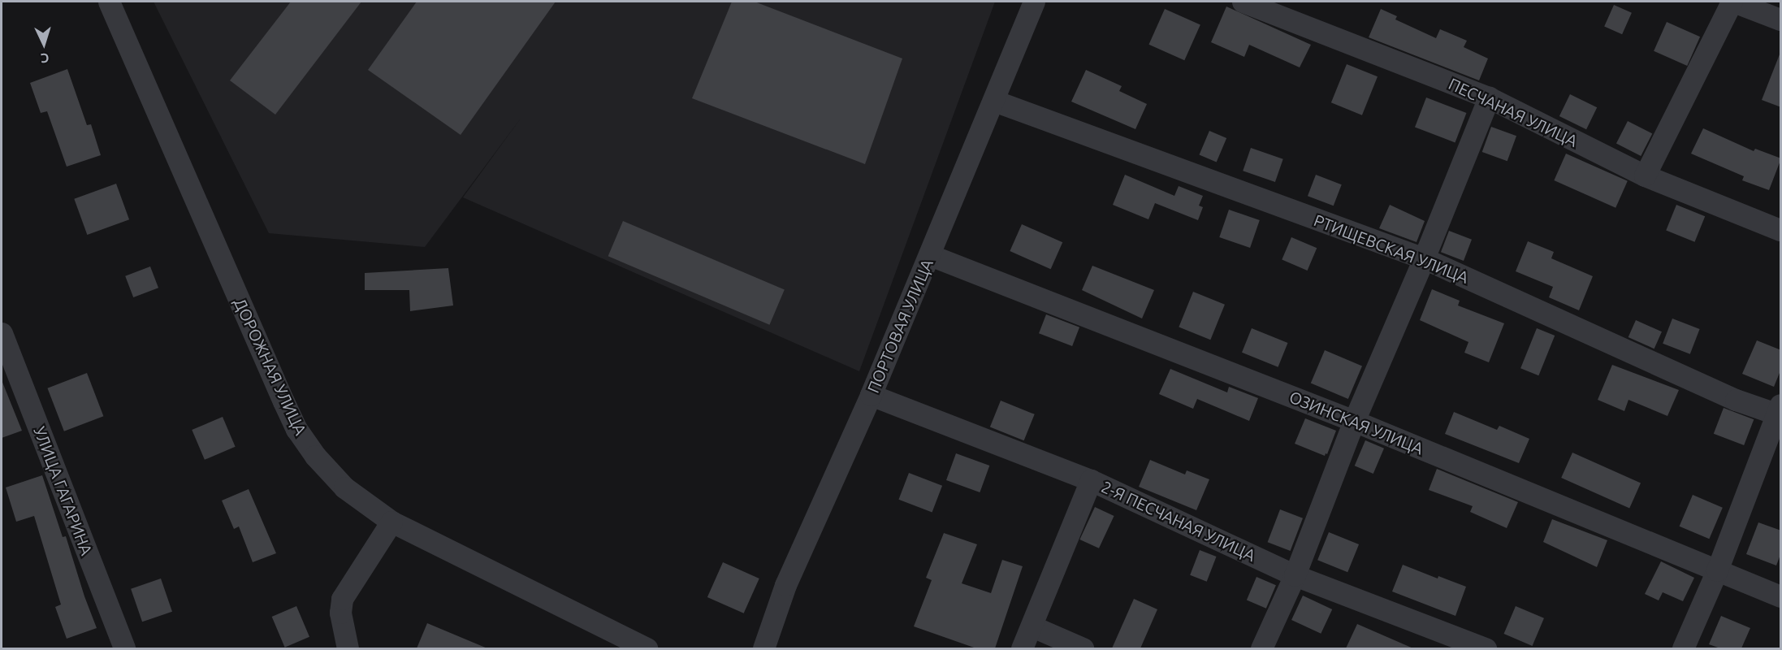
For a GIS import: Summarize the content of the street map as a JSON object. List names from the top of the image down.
{
  "streets": {
    "street": [
      "ПЕСЧАНАЯ УЛИЦА",
      "РТИЩЕВСКАЯ УЛИЦА",
      "ПОРТОВАЯ УЛИЦА",
      "ДОРОЖНАЯ УЛИЦА",
      "ОЗИНСКАЯ УЛИЦА",
      "УЛИЦА ГАГАРИНА",
      "2-Я ПЕСЧАНАЯ УЛИЦА"
    ]
  },
  "crossings": [
    ["РТИЩЕВСКАЯ УЛИЦА", "ПОРТОВАЯ УЛИЦА"],
    ["ПОРТОВАЯ УЛИЦА", "ОЗИНСКАЯ УЛИЦА"],
    ["ПОРТОВАЯ УЛИЦА", "2-Я ПЕСЧАНАЯ УЛИЦА"]
  ],
  "north": "bottom"
}
